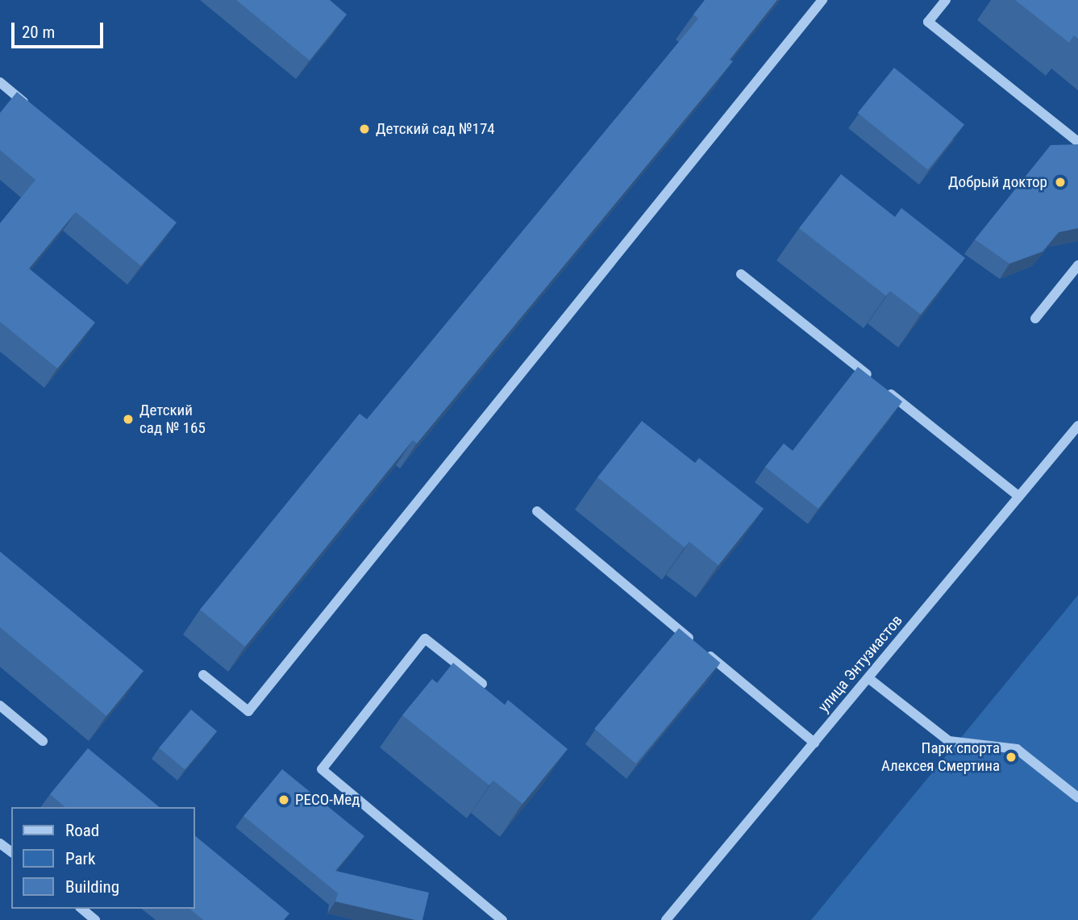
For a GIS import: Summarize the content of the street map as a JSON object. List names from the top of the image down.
{
  "streets": {
    "street": ["улица Энтузиастов"]
  },
  "places": [
    "Детский сад №174",
    "Добрый доктор",
    "Детский сад № 165",
    "Парк спорта Алексея Смертина",
    "РЕСО-Мед"
  ],
  "legend": ["Road", "Park", "Building"],
  "scale_bar": "20 m"
}
